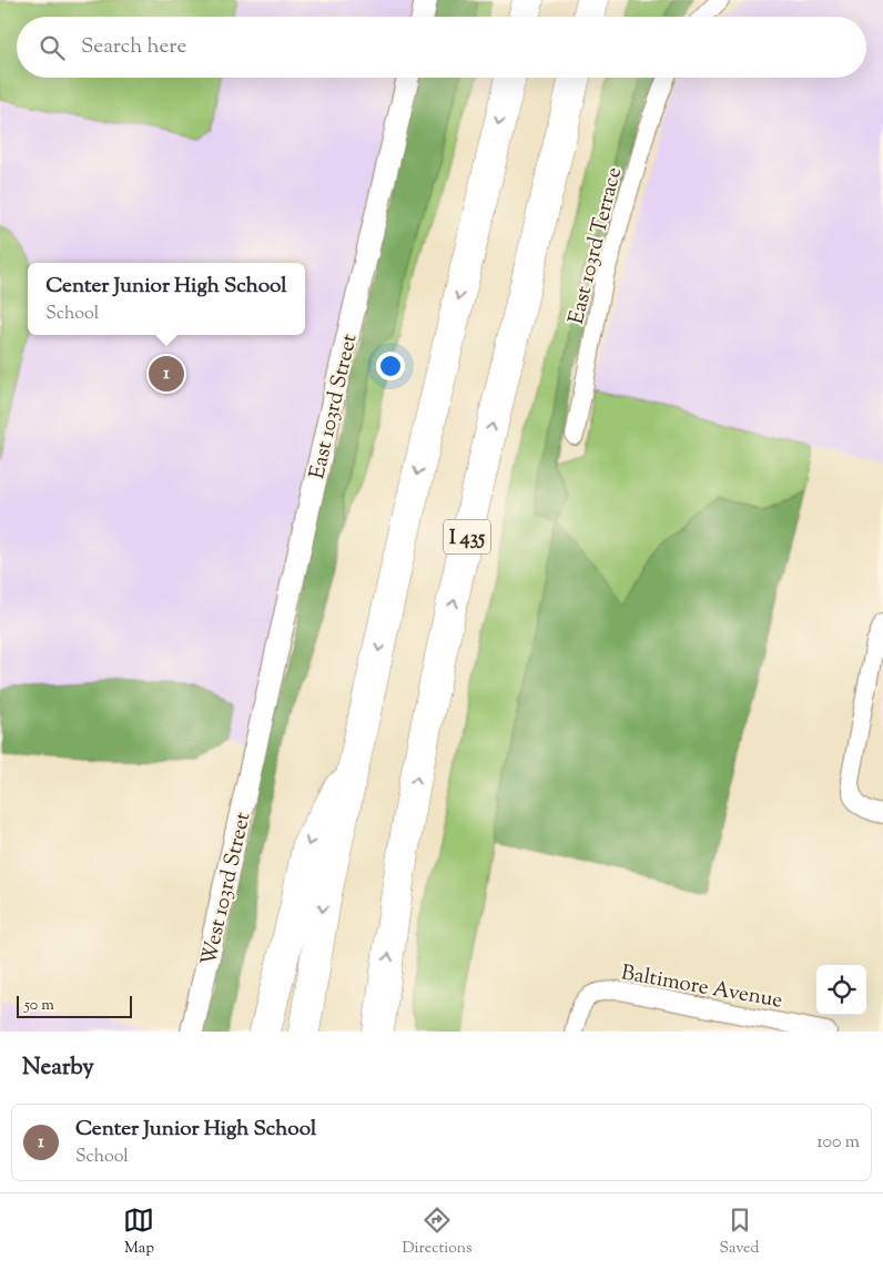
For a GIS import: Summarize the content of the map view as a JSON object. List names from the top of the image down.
{
  "streets": {
    "highway": ["I 435"],
    "street": [
      "East 103rd Terrace",
      "East 103rd Street",
      "West 103rd Street",
      "Baltimore Avenue"
    ]
  },
  "crossings": [
    ["East 103rd Street", "West 103rd Street"]
  ],
  "scale_bar": "50 m",
  "page": {
    "search": "Search here",
    "popup": ["Center Junior High School", "School"],
    "pins": "1",
    "scale": "50 m",
    "heading": "Nearby",
    "list": [
      {
        "mark": "1",
        "name": "Center Junior High School",
        "note": "School",
        "value": "100 m"
      }
    ],
    "nav": ["Map", "Directions", "Saved"]
  }
}
